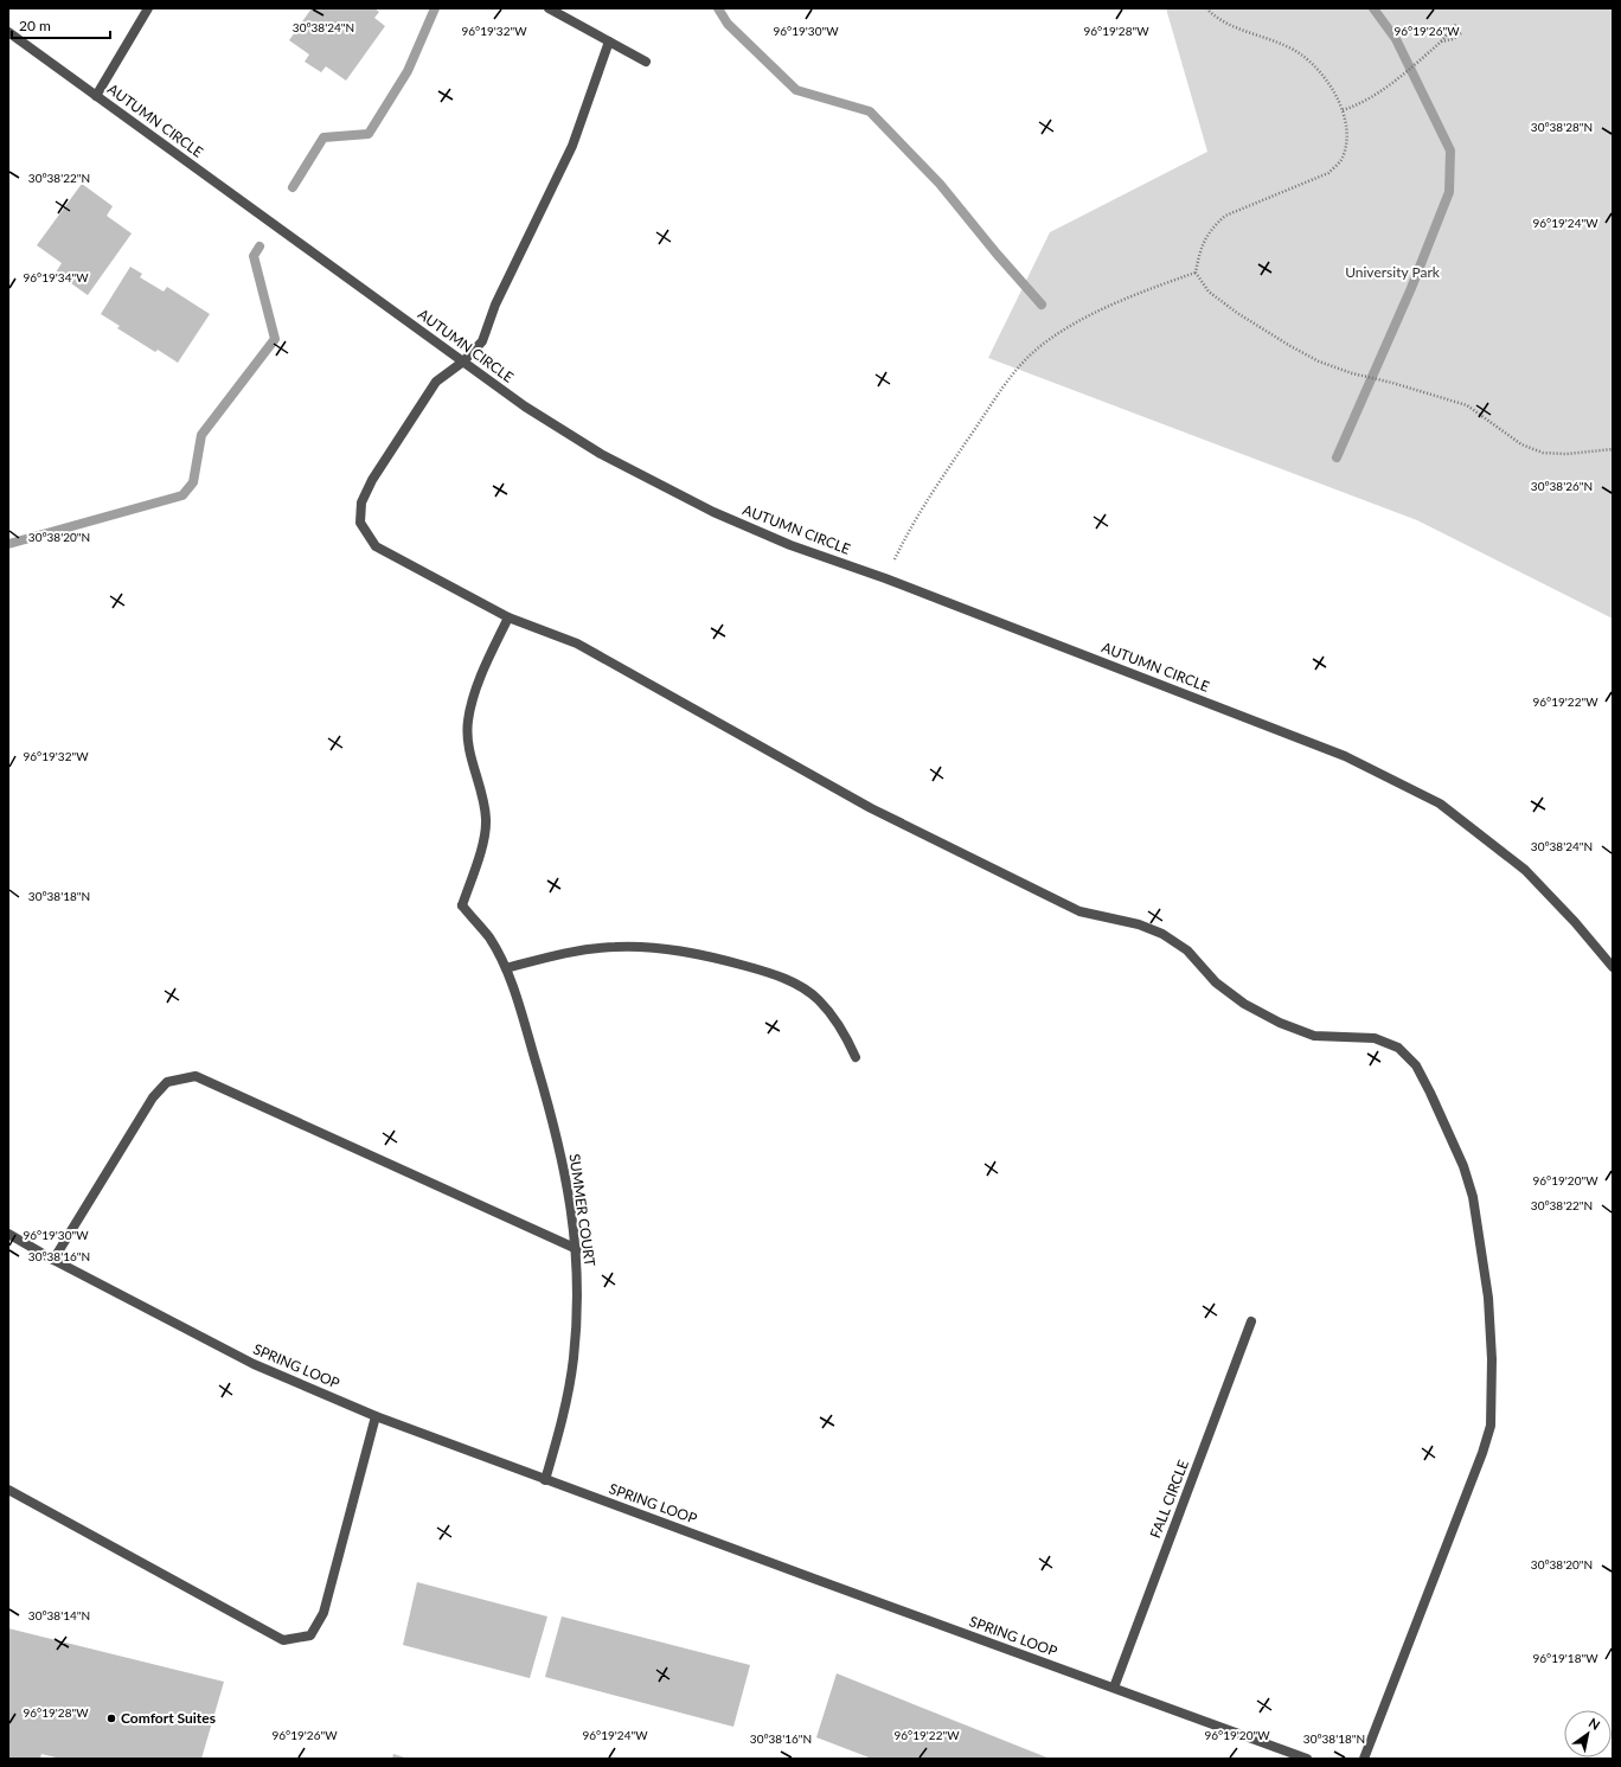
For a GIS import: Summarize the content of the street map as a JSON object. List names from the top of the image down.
{
  "streets": {
    "street": [
      "AUTUMN CIRCLE",
      "SUMMER COURT",
      "SPRING LOOP",
      "FALL CIRCLE"
    ]
  },
  "crossings": [
    ["SUMMER COURT", "SPRING LOOP"],
    ["SPRING LOOP", "FALL CIRCLE"]
  ],
  "parks": ["University Park"],
  "places": ["Comfort Suites"],
  "scale_bar": "20 m",
  "north": "top right",
  "coordinates": [
    "30°38'24\"N",
    "96°19'32\"W",
    "96°19'30\"W",
    "96°19'28\"W",
    "96°19'26\"W",
    "30°38'28\"N",
    "30°38'22\"N",
    "96°19'24\"W",
    "96°19'34\"W",
    "30°38'26\"N",
    "30°38'20\"N",
    "96°19'22\"W",
    "30°38'18\"N",
    "96°19'20\"W",
    "30°38'16\"N",
    "30°38'14\"N",
    "96°19'18\"W"
  ]
}
